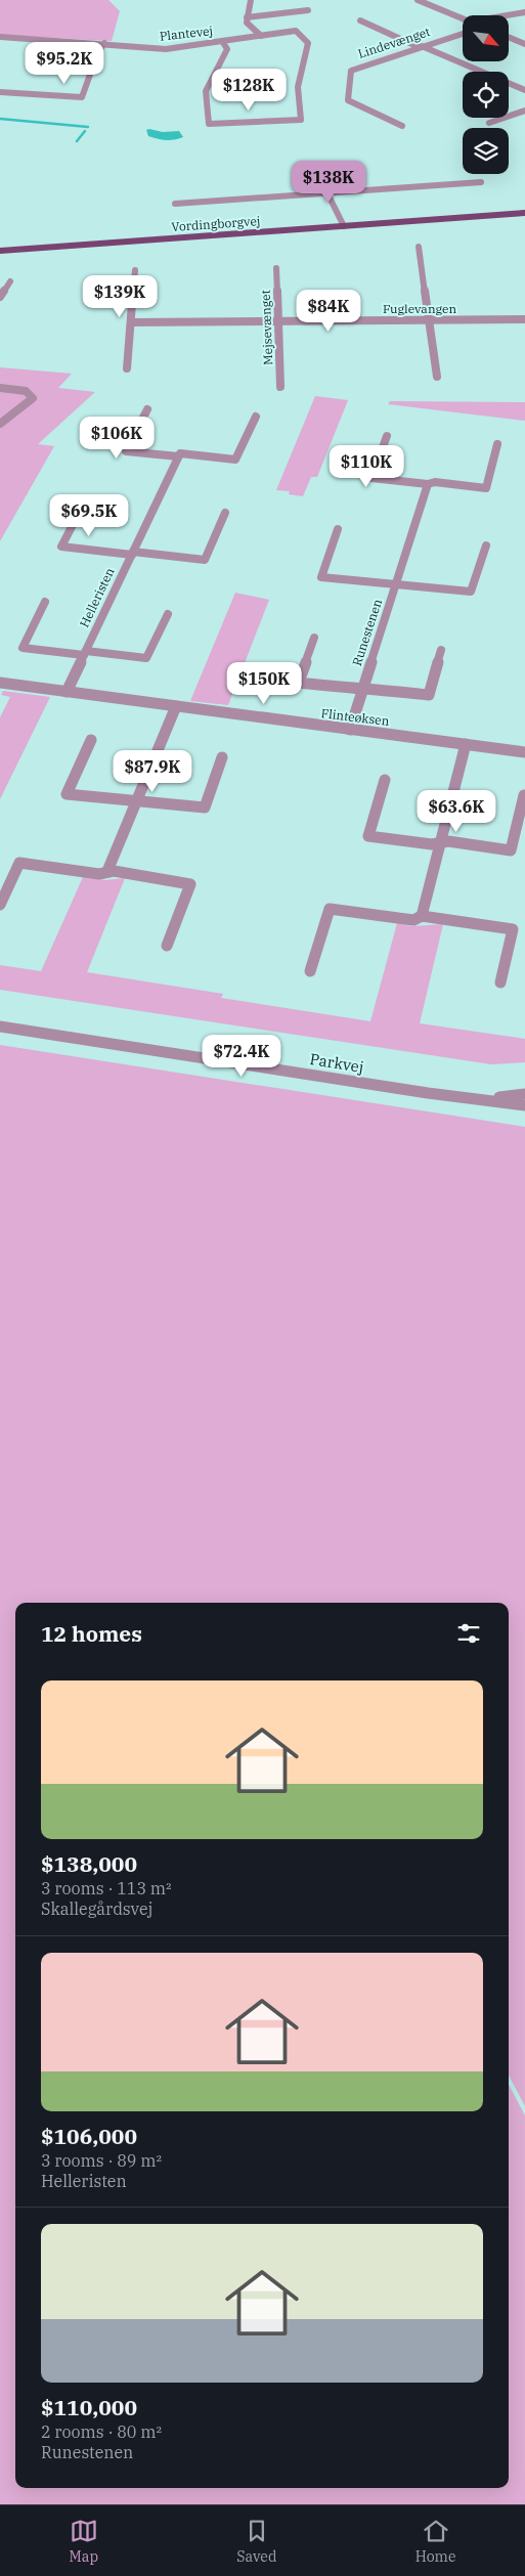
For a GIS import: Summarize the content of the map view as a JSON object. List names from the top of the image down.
{
  "streets": {
    "main road": ["Vordingborgvej"],
    "street": [
      "Plantevej",
      "Lindevænget",
      "Fuglevangen",
      "Mejsevænget",
      "Helleristen",
      "Runestenen",
      "Flinteøksen",
      "Parkvej"
    ]
  },
  "crossings": [
    ["Fuglevangen", "Mejsevænget"],
    ["Helleristen", "Flinteøksen"],
    ["Runestenen", "Flinteøksen"]
  ],
  "north": "bottom right",
  "page": {
    "price": [
      "$95.2K",
      "$128K",
      "$138K",
      "$139K",
      "$84K",
      "$106K",
      "$110K",
      "$69.5K",
      "$150K",
      "$87.9K",
      "$63.6K",
      "$72.4K"
    ],
    "heading": "12 homes",
    "list": [
      {
        "name": "$138,000",
        "note": "3 rooms · 113 m² · Skallegårdsvej"
      },
      {
        "name": "$106,000",
        "note": "3 rooms · 89 m² · Helleristen"
      },
      {
        "name": "$110,000",
        "note": "2 rooms · 80 m² · Runestenen"
      }
    ],
    "tabs": ["Map", "Saved", "Home"]
  }
}
